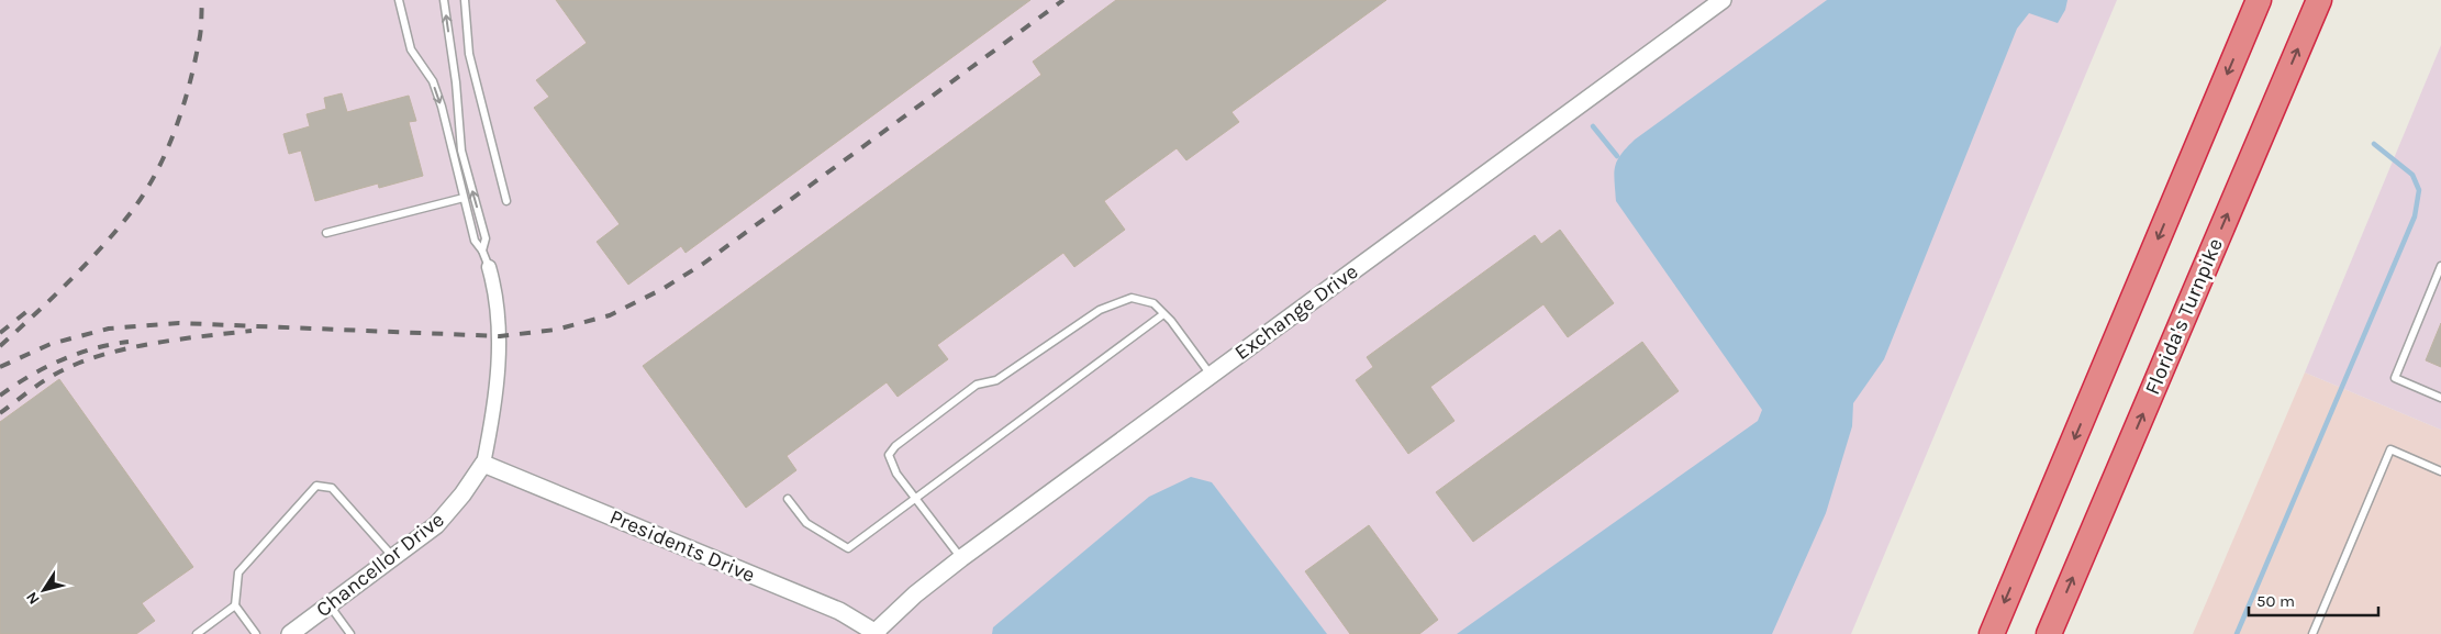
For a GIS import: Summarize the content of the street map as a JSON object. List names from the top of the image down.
{
  "streets": {
    "highway": ["Florida's Turnpike"],
    "street": ["Exchange Drive", "Presidents Drive", "Chancellor Drive"]
  },
  "crossings": [
    ["Exchange Drive", "Presidents Drive"],
    ["Presidents Drive", "Chancellor Drive"]
  ],
  "scale_bar": "50 m",
  "north": "bottom left"
}
